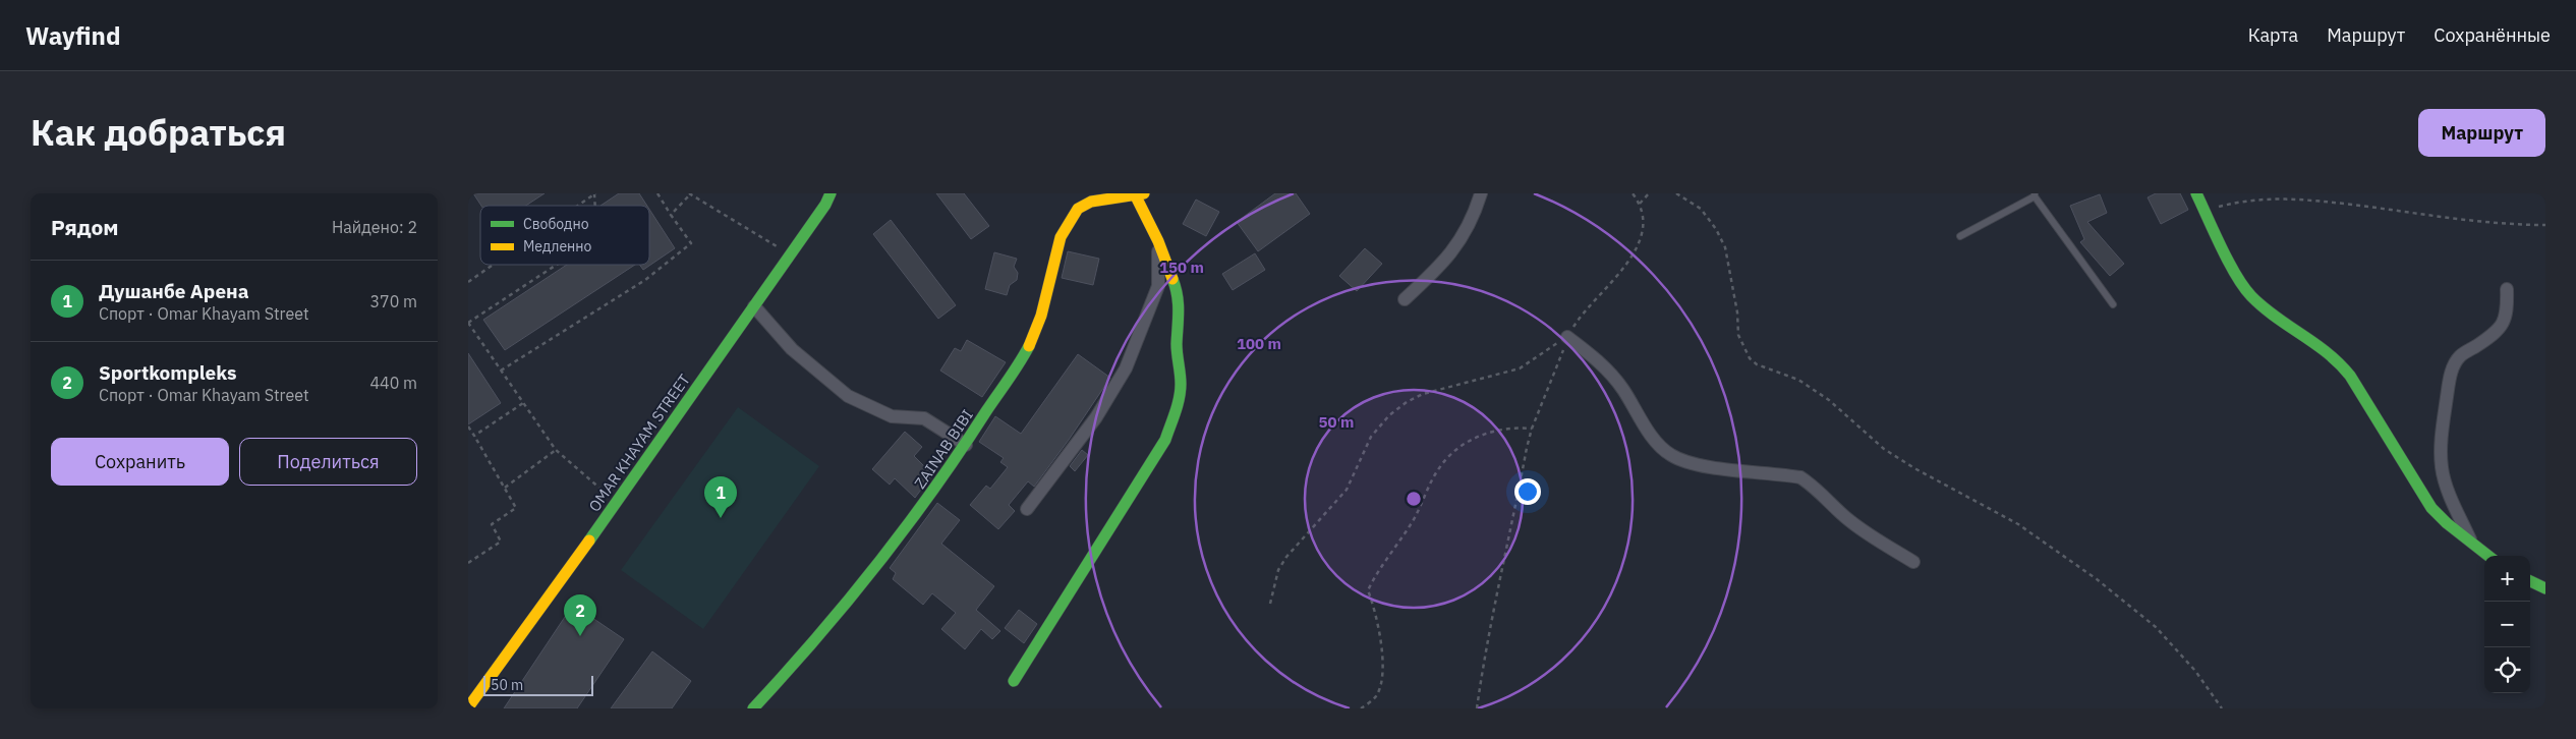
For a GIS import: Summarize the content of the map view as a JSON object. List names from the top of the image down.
{
  "streets": {
    "street": ["OMAR KHAYAM STREET", "ZAINAB BIBI"]
  },
  "legend": ["Свободно", "Медленно"],
  "scale_bar": "50 m",
  "page": {
    "header": "Wayfind",
    "nav": ["Карта", "Маршрут", "Сохранённые"],
    "title": "Как добраться",
    "buttons": [
      "Маршрут",
      ["Сохранить", "Поделиться"]
    ],
    "heading": ["Рядом", "Найдено: 2"],
    "list": [
      {
        "mark": "1",
        "name": "Душанбе Арена",
        "note": "Спорт · Omar Khayam Street",
        "value": "370 m"
      },
      {
        "mark": "2",
        "name": "Sportkompleks",
        "note": "Спорт · Omar Khayam Street",
        "value": "440 m"
      }
    ],
    "pins": ["1", "2"],
    "map_buttons": ["+", "−"],
    "scale": "50 m"
  },
  "rings": ["150 m", "100 m", "50 m"]
}
